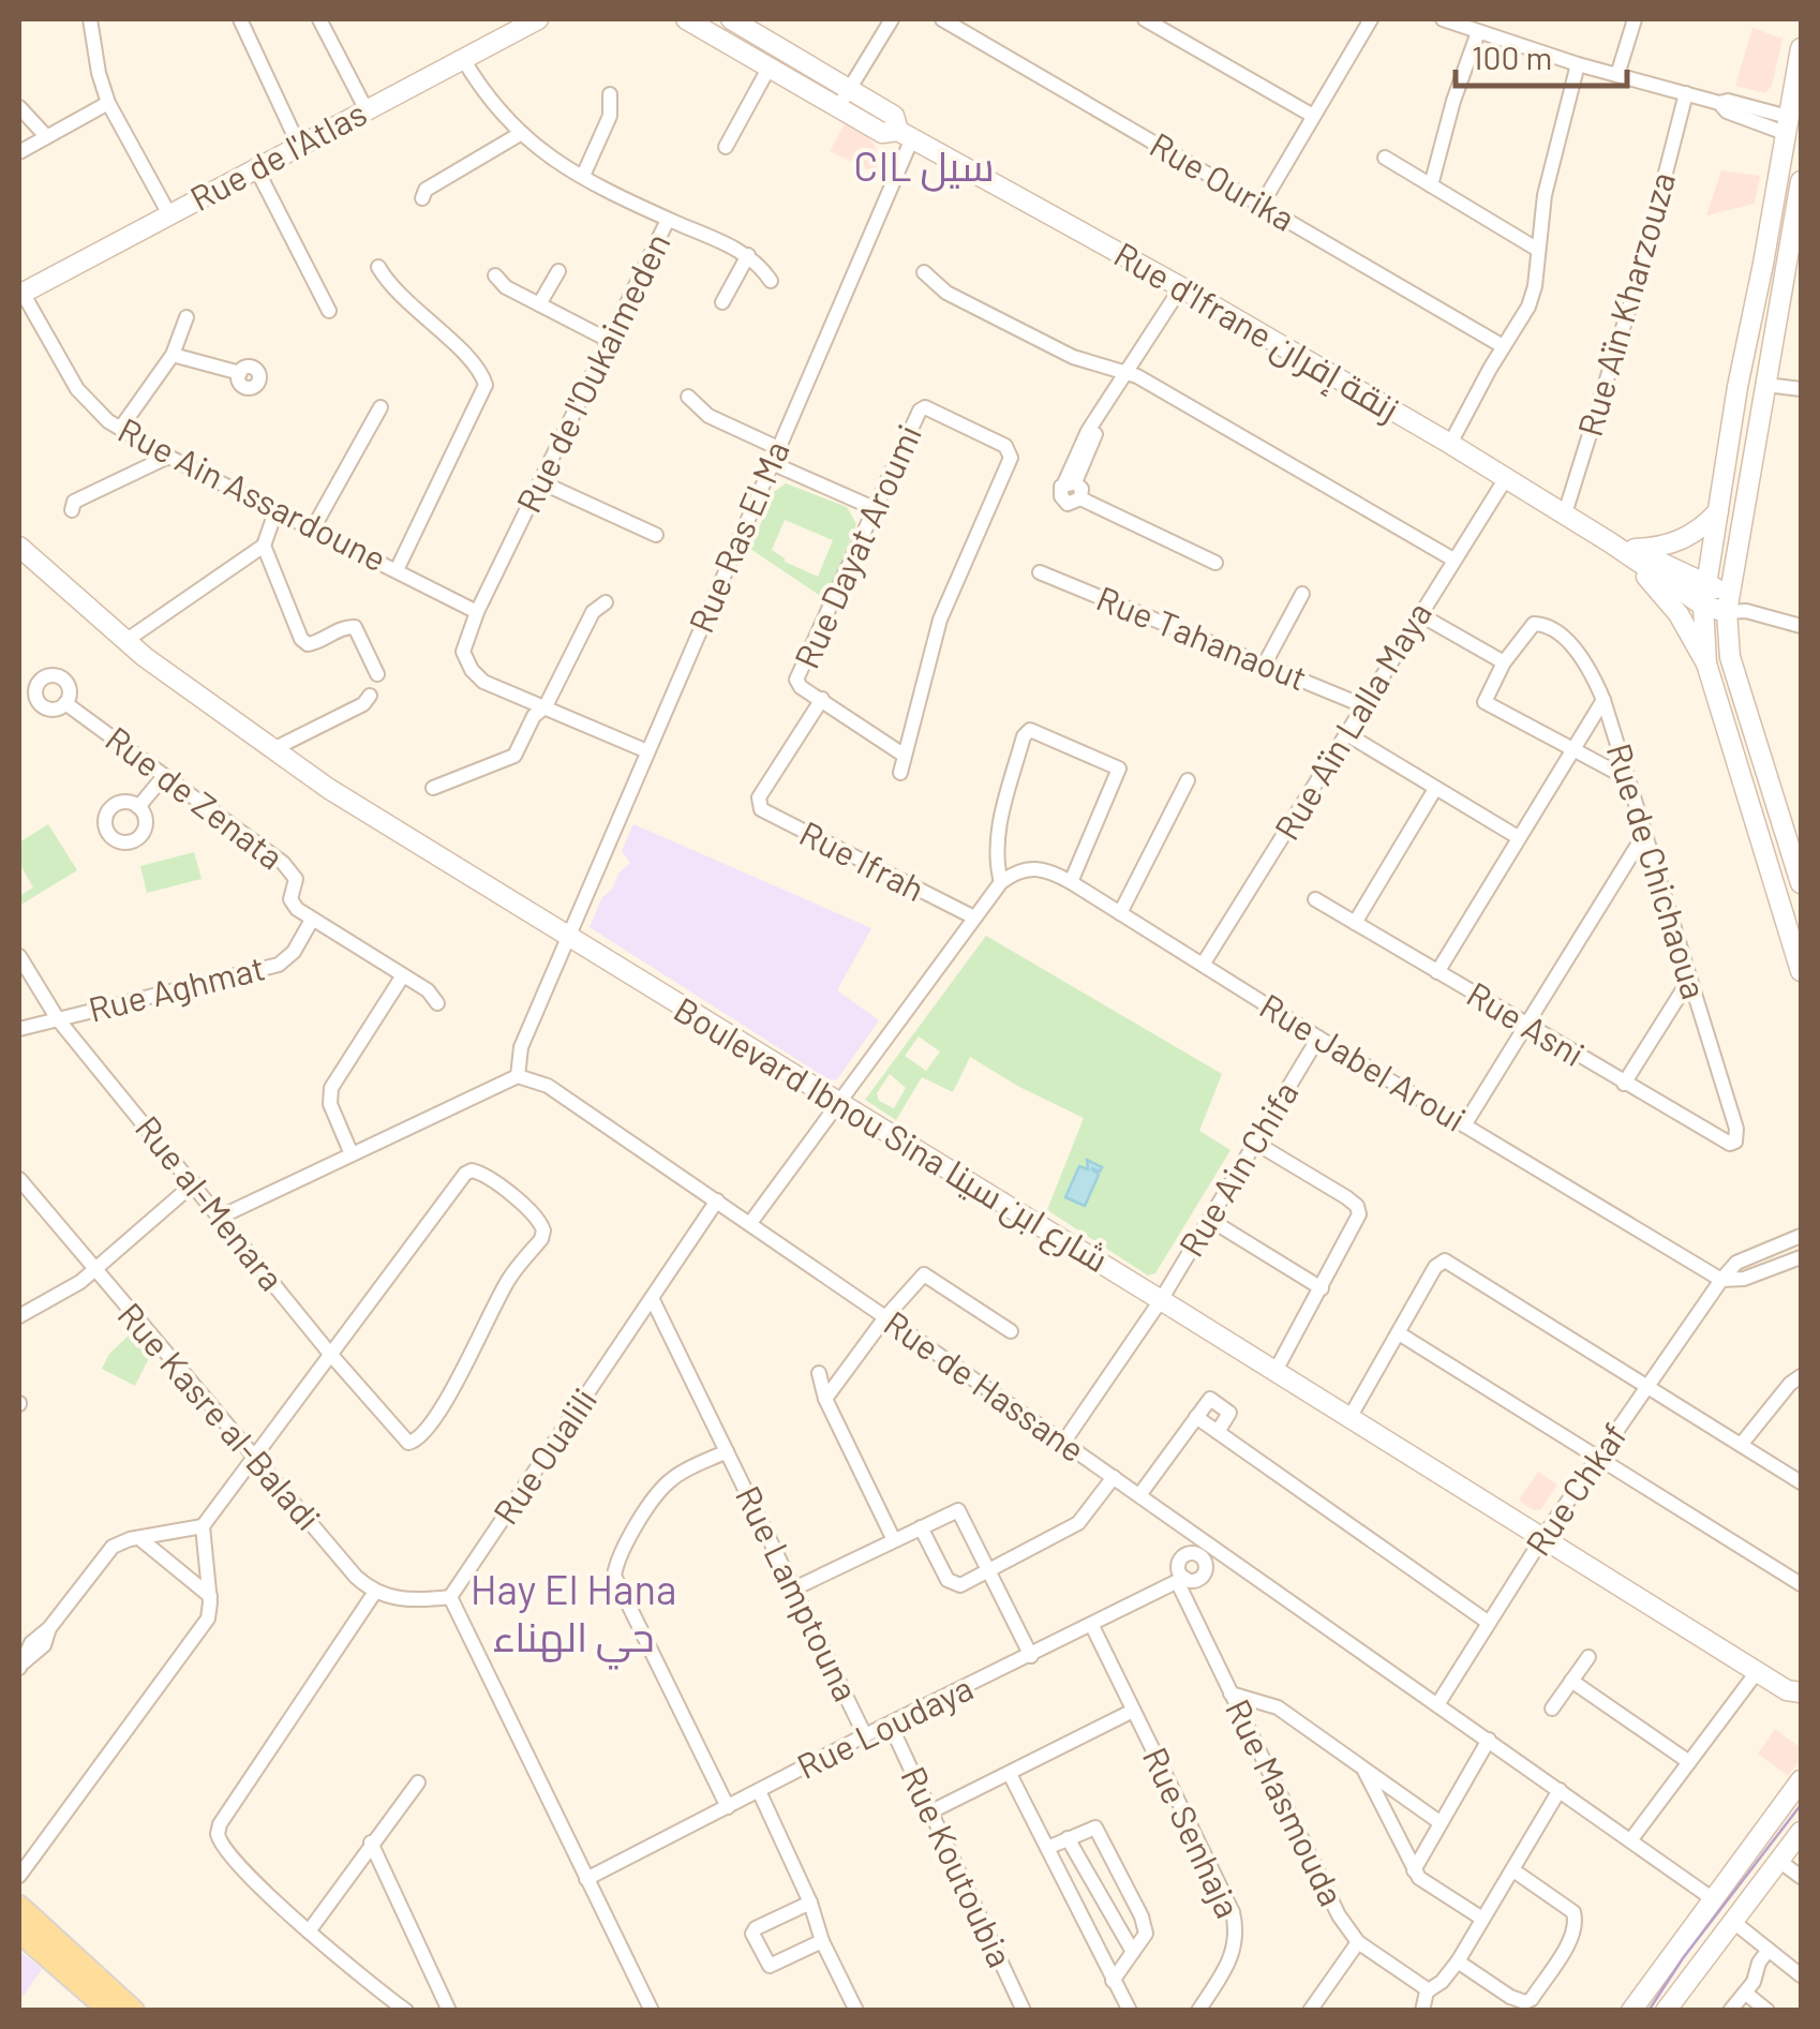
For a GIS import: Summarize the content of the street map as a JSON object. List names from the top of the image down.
{
  "streets": {
    "main road": ["Rue de l'Atlas", "Rue d'Ifrane زنقة إفران", "Boulevard Ibnou Sina شارع ابن سينا"],
    "street": [
      "Rue Ourika",
      "Rue Aïn Kharzouza",
      "Rue de l'Oukaimeden",
      "Rue Ain Assardoune",
      "Rue Ras El Ma",
      "Rue Dayat Aroumi",
      "Rue Tahanaout",
      "Rue Aïn Lalla Maya",
      "Rue de Zenata",
      "Rue Ifrah",
      "Rue de Chichaoua",
      "Rue Aghmat",
      "Rue Asni",
      "Rue Jabel Aroui",
      "Rue Ain Chifa",
      "Rue al-Menara",
      "Rue de Hassane",
      "Rue Kasre al-Baladi",
      "Rue Oualili",
      "Rue Chkaf",
      "Rue Lamptouna",
      "Rue Loudaya",
      "Rue Masmouda",
      "Rue Senhaja",
      "Rue Koutoubia"
    ]
  },
  "crossings": [
    ["Rue de l'Atlas", "Rue de l'Oukaimeden"],
    ["Rue de l'Atlas", "Rue Ain Assardoune"],
    ["Rue Aïn Kharzouza", "Rue d'Ifrane زنقة إفران"],
    ["Rue d'Ifrane زنقة إفران", "Rue Ras El Ma"],
    ["Rue d'Ifrane زنقة إفران", "Rue Aïn Lalla Maya"],
    ["Rue de l'Oukaimeden", "Rue Ain Assardoune"],
    ["Rue Ras El Ma", "Boulevard Ibnou Sina شارع ابن سينا"],
    ["Rue Ras El Ma", "Rue de Hassane"],
    ["Rue Dayat Aroumi", "Rue Ifrah"],
    ["Rue Tahanaout", "Rue Aïn Lalla Maya"],
    ["Rue Aïn Lalla Maya", "Rue Jabel Aroui"],
    ["Rue de Zenata", "Rue Aghmat"],
    ["Rue de Chichaoua", "Rue Asni"],
    ["Rue Aghmat", "Rue al-Menara"],
    ["Rue Jabel Aroui", "Rue Ain Chifa"],
    ["Rue Jabel Aroui", "Rue Chkaf"],
    ["Boulevard Ibnou Sina شارع ابن سينا", "Rue Ain Chifa"],
    ["Boulevard Ibnou Sina شارع ابن سينا", "Rue Chkaf"],
    ["Rue Ain Chifa", "Rue de Hassane"],
    ["Rue de Hassane", "Rue Oualili"],
    ["Rue de Hassane", "Rue Chkaf"],
    ["Rue Oualili", "Rue Lamptouna"],
    ["Rue Lamptouna", "Rue Loudaya"],
    ["Rue Loudaya", "Rue Masmouda"],
    ["Rue Loudaya", "Rue Senhaja"],
    ["Rue Loudaya", "Rue Koutoubia"],
    ["Rue Senhaja", "Rue Koutoubia"]
  ],
  "districts": ["CIL سيل", "Hay El Hana حي الهناء"],
  "scale_bar": "100 m"
}
